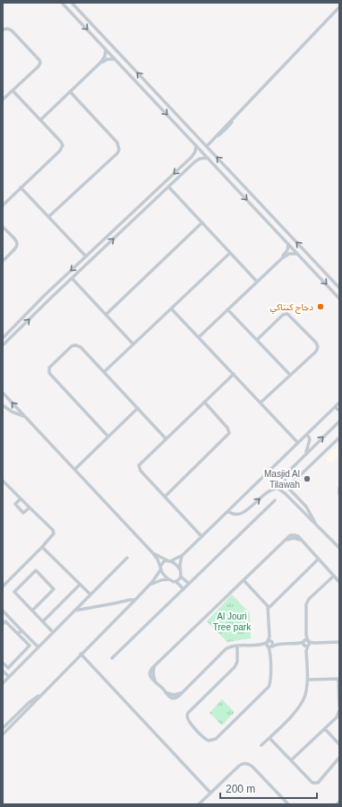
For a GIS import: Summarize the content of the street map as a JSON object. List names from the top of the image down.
{
  "parks": ["Al Jouri Tree park"],
  "places": ["دجاج كنتاكي", "Masjid Al Tilawah"],
  "scale_bar": "200 m"
}
